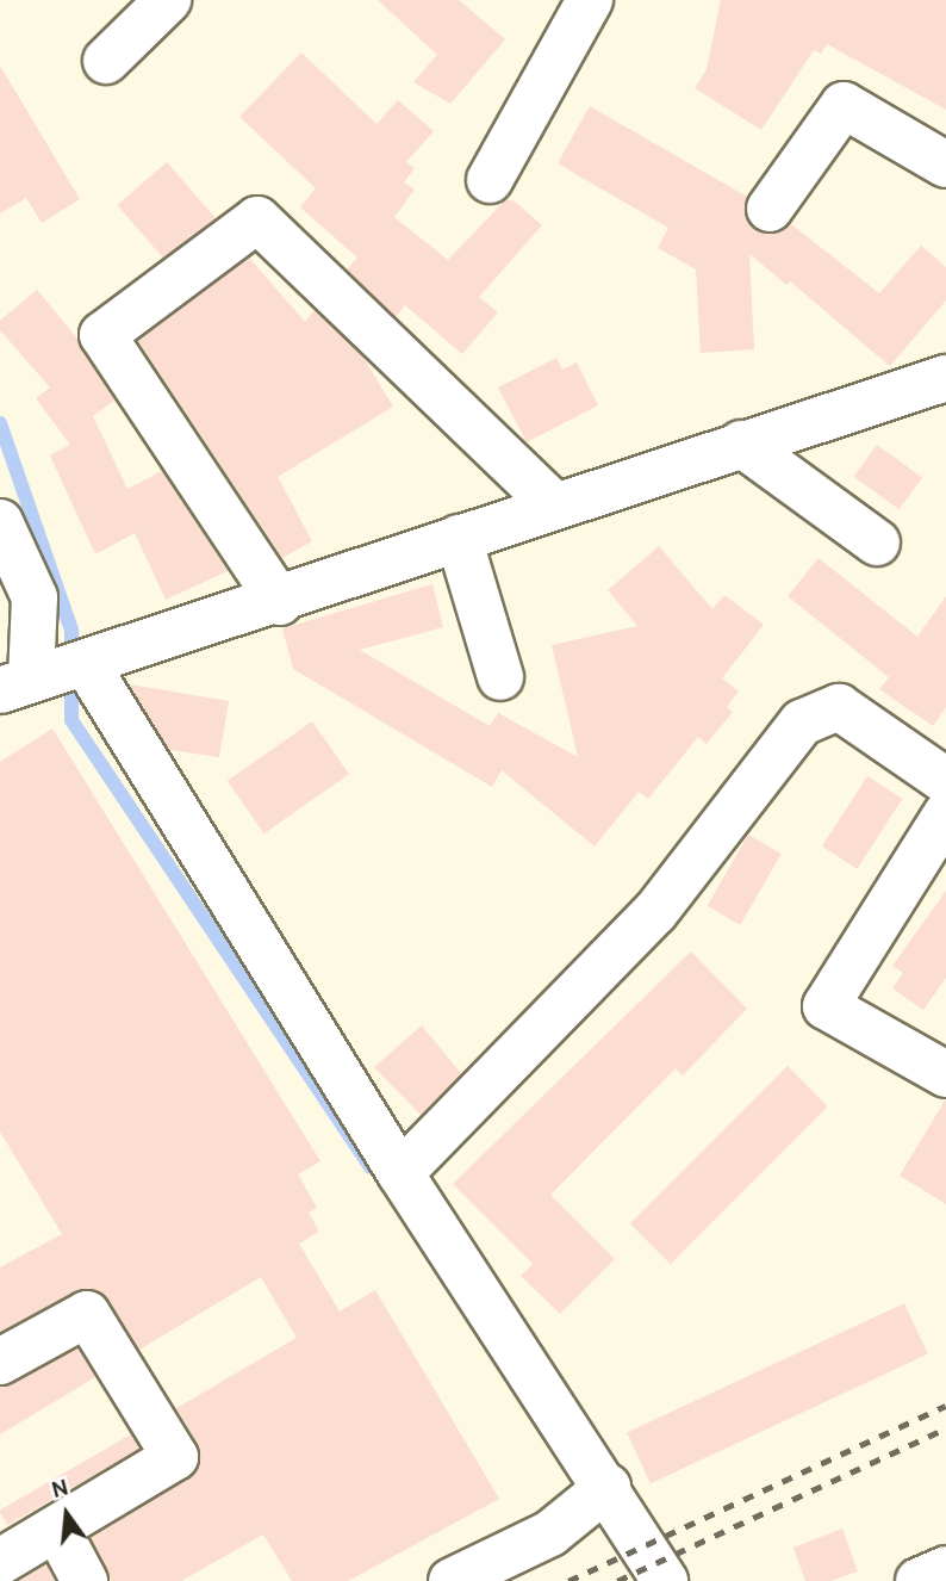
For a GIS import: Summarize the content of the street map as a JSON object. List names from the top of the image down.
{
  "north": "top"
}
